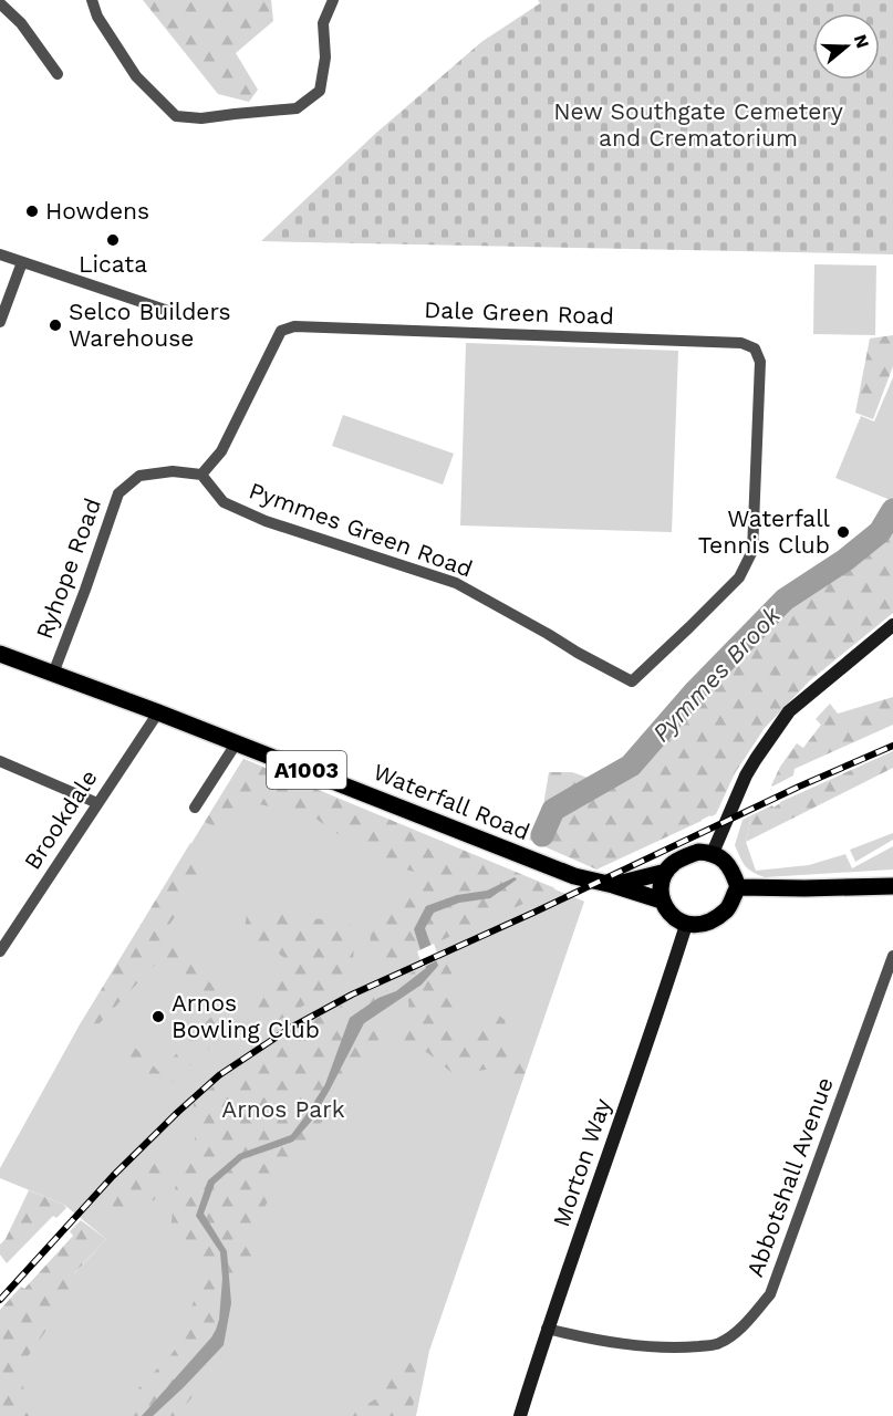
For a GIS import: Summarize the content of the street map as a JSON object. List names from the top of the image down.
{
  "streets": {
    "main road": ["A1003", "Waterfall Road"],
    "street": [
      "Dale Green Road",
      "Pymmes Green Road",
      "Ryhope Road",
      "Brookdale",
      "Morton Way",
      "Abbotshall Avenue"
    ]
  },
  "crossings": [
    ["Dale Green Road", "Pymmes Green Road"],
    ["Dale Green Road", "Ryhope Road"],
    ["Pymmes Green Road", "Ryhope Road"],
    ["Ryhope Road", "Waterfall Road"],
    ["A1003", "Waterfall Road"],
    ["A1003", "Morton Way"],
    ["Waterfall Road", "Brookdale"],
    ["Waterfall Road", "Morton Way"],
    ["Morton Way", "Abbotshall Avenue"]
  ],
  "water": ["Pymmes Brook"],
  "parks": ["New Southgate Cemetery and Crematorium", "Arnos Park"],
  "places": [
    "Howdens",
    "Licata",
    "Selco Builders Warehouse",
    "Waterfall Tennis Club",
    "Arnos Bowling Club"
  ],
  "north": "right"
}
